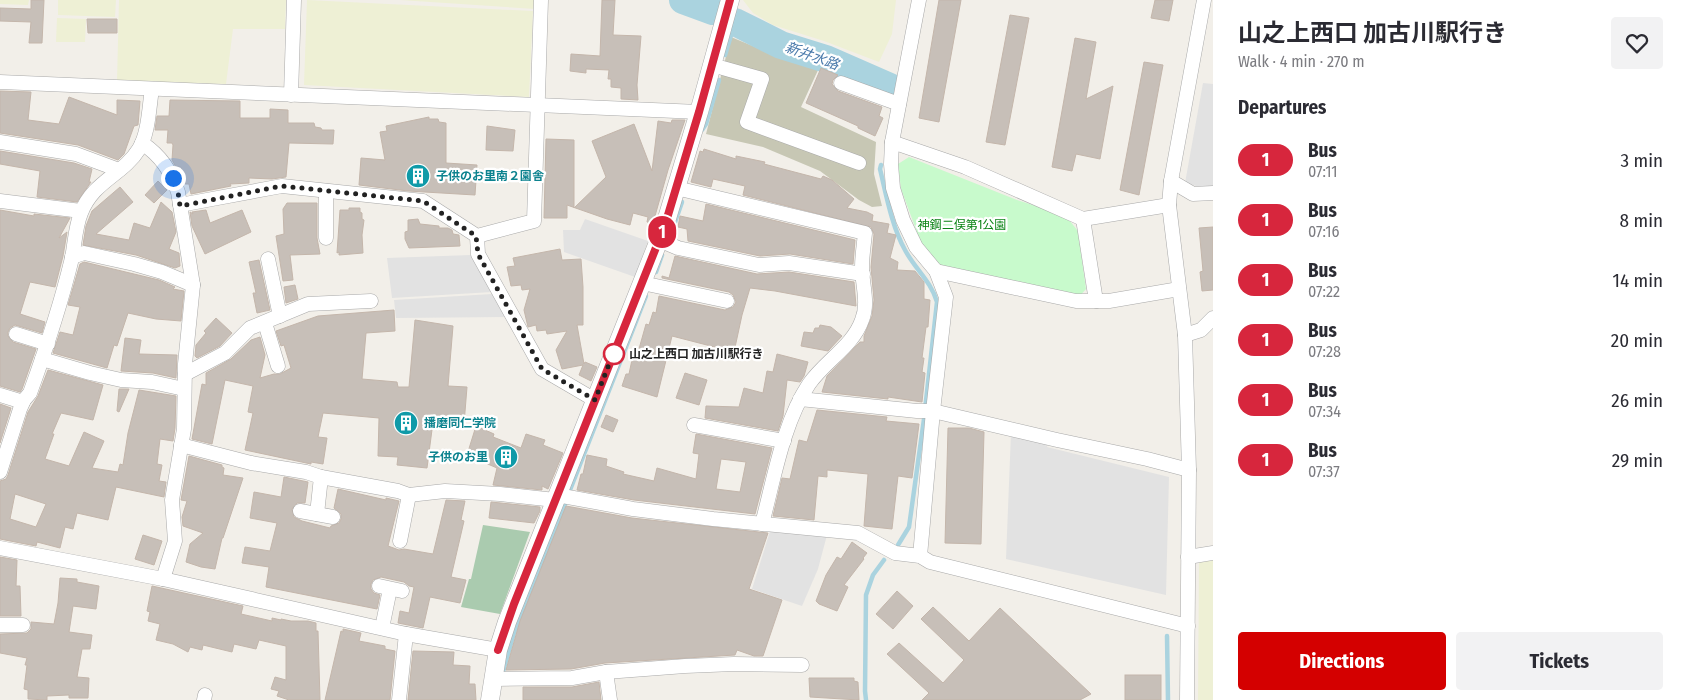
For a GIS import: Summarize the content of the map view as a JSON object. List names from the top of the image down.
{
  "water": ["新井水路"],
  "parks": ["神鋼二俣第1公園"],
  "places": {
    "building": ["子供のお里南２園舎", "播磨同仁学院", "子供のお里"],
    "other": ["山之上西口 加古川駅行き"]
  },
  "lines": ["bus line 1"],
  "page": {
    "on_map": "1",
    "heading": [
      ["山之上西口 加古川駅行き", "Walk · 4 min · 270 m"],
      "Departures"
    ],
    "list": [
      {
        "mark": "1",
        "name": "Bus",
        "note": "07:11",
        "value": "3 min"
      },
      {
        "mark": "1",
        "name": "Bus",
        "note": "07:16",
        "value": "8 min"
      },
      {
        "mark": "1",
        "name": "Bus",
        "note": "07:22",
        "value": "14 min"
      },
      {
        "mark": "1",
        "name": "Bus",
        "note": "07:28",
        "value": "20 min"
      },
      {
        "mark": "1",
        "name": "Bus",
        "note": "07:34",
        "value": "26 min"
      },
      {
        "mark": "1",
        "name": "Bus",
        "note": "07:37",
        "value": "29 min"
      }
    ],
    "buttons": ["Directions", "Tickets"]
  }
}
